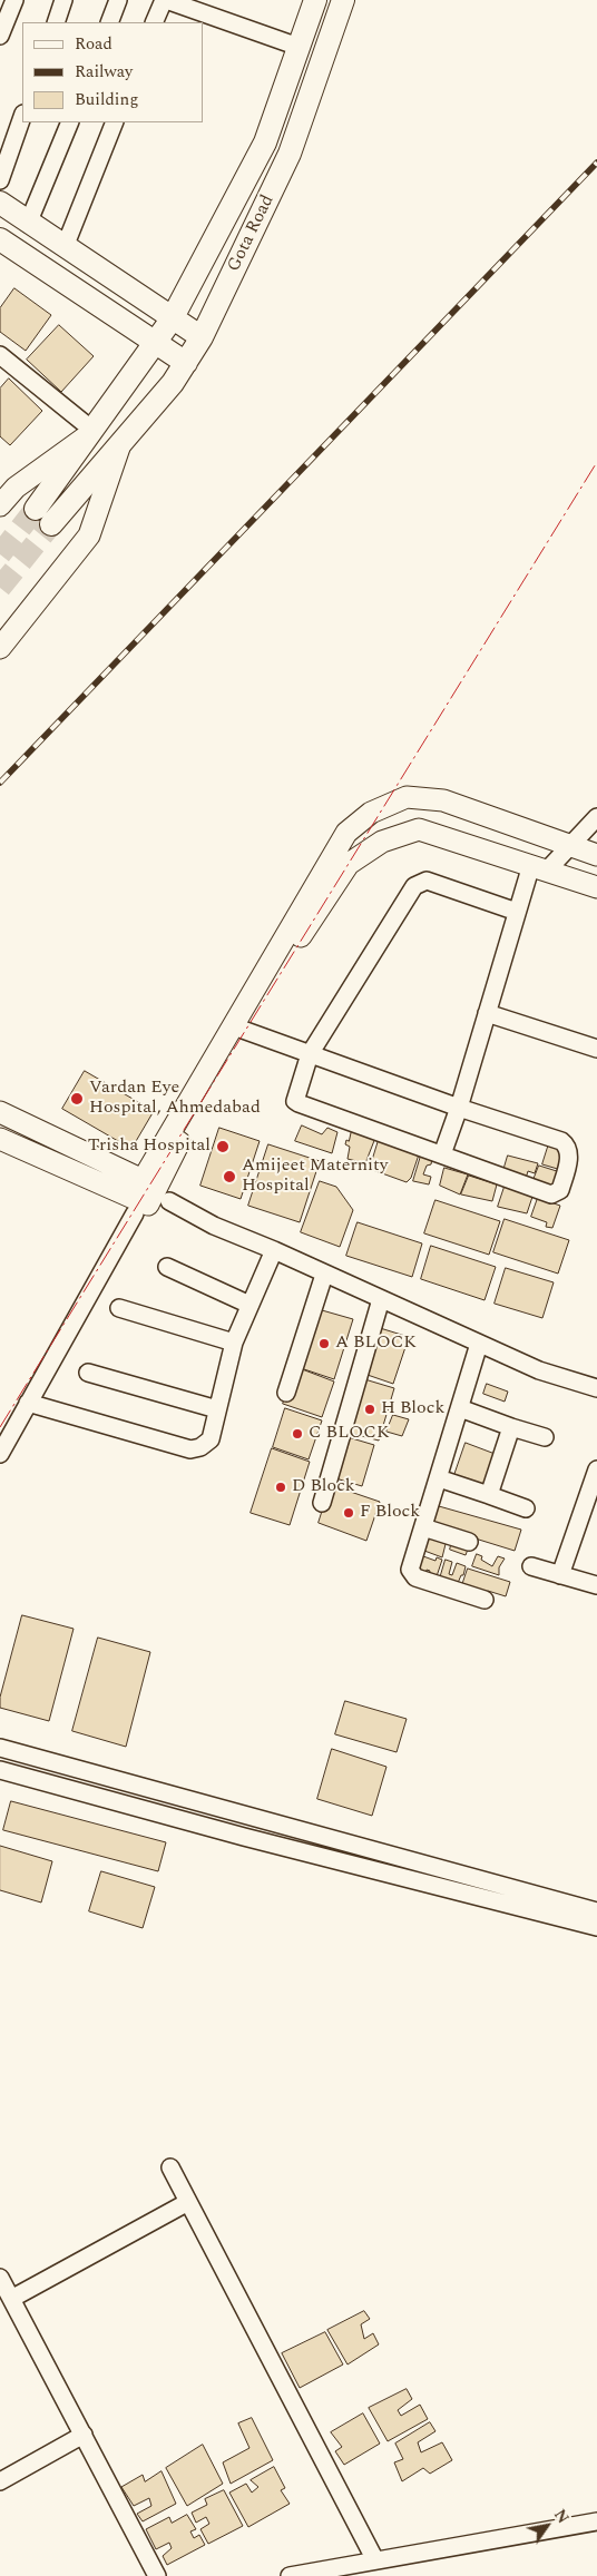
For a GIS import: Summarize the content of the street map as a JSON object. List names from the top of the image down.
{
  "streets": {
    "main road": ["Gota Road"]
  },
  "places": [
    "Vardan Eye Hospital, Ahmedabad",
    "Trisha Hospital",
    "Amijeet Maternity Hospital",
    "A BLOCK",
    "H Block",
    "C BLOCK",
    "D Block",
    "F Block"
  ],
  "legend": ["Road", "Railway", "Building"],
  "north": "top right"
}
